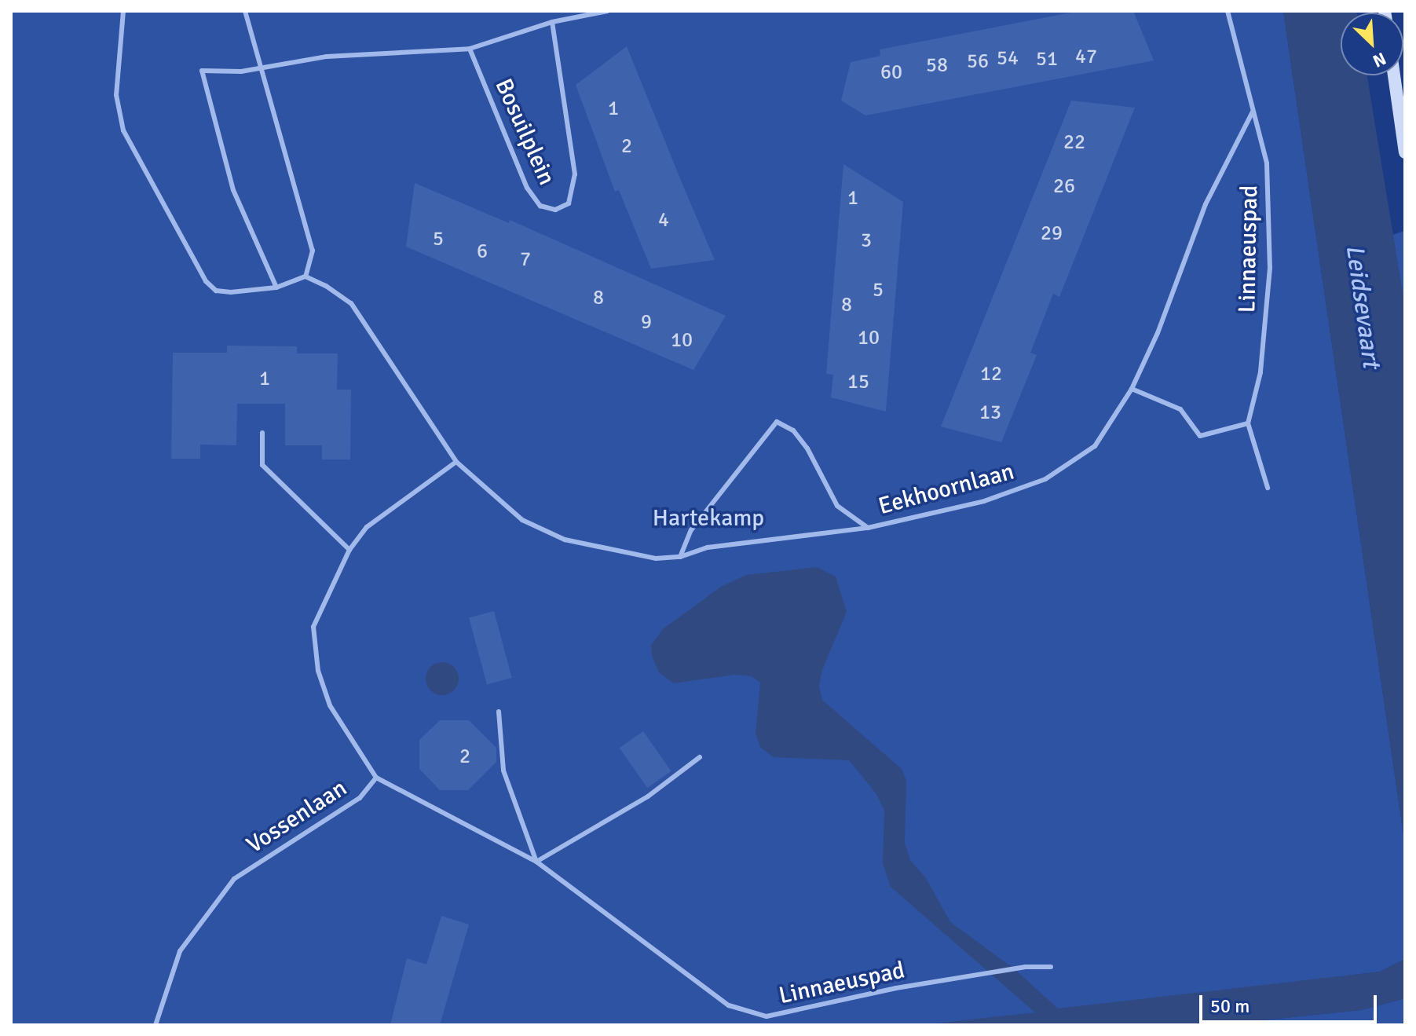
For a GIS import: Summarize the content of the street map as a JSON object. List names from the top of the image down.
{
  "streets": {
    "lane": [
      "Bosuilplein",
      "Linnaeuspad",
      "Eekhoornlaan",
      "Vossenlaan"
    ]
  },
  "crossings": [
    ["Linnaeuspad", "Eekhoornlaan"],
    ["Linnaeuspad", "Vossenlaan"],
    ["Eekhoornlaan", "Vossenlaan"]
  ],
  "water": ["Leidsevaart"],
  "parks": ["Hartekamp"],
  "house_numbers": [
    "47",
    "54",
    "51",
    "56",
    "58",
    "60",
    "1",
    "22",
    "2",
    "26",
    "1",
    "4",
    "29",
    "5",
    "3",
    "6",
    "7",
    "5",
    "8",
    "8",
    "9",
    "10",
    "10",
    "12",
    "1",
    "15",
    "13",
    "2"
  ],
  "scale_bar": "50 m",
  "north": "bottom right"
}
